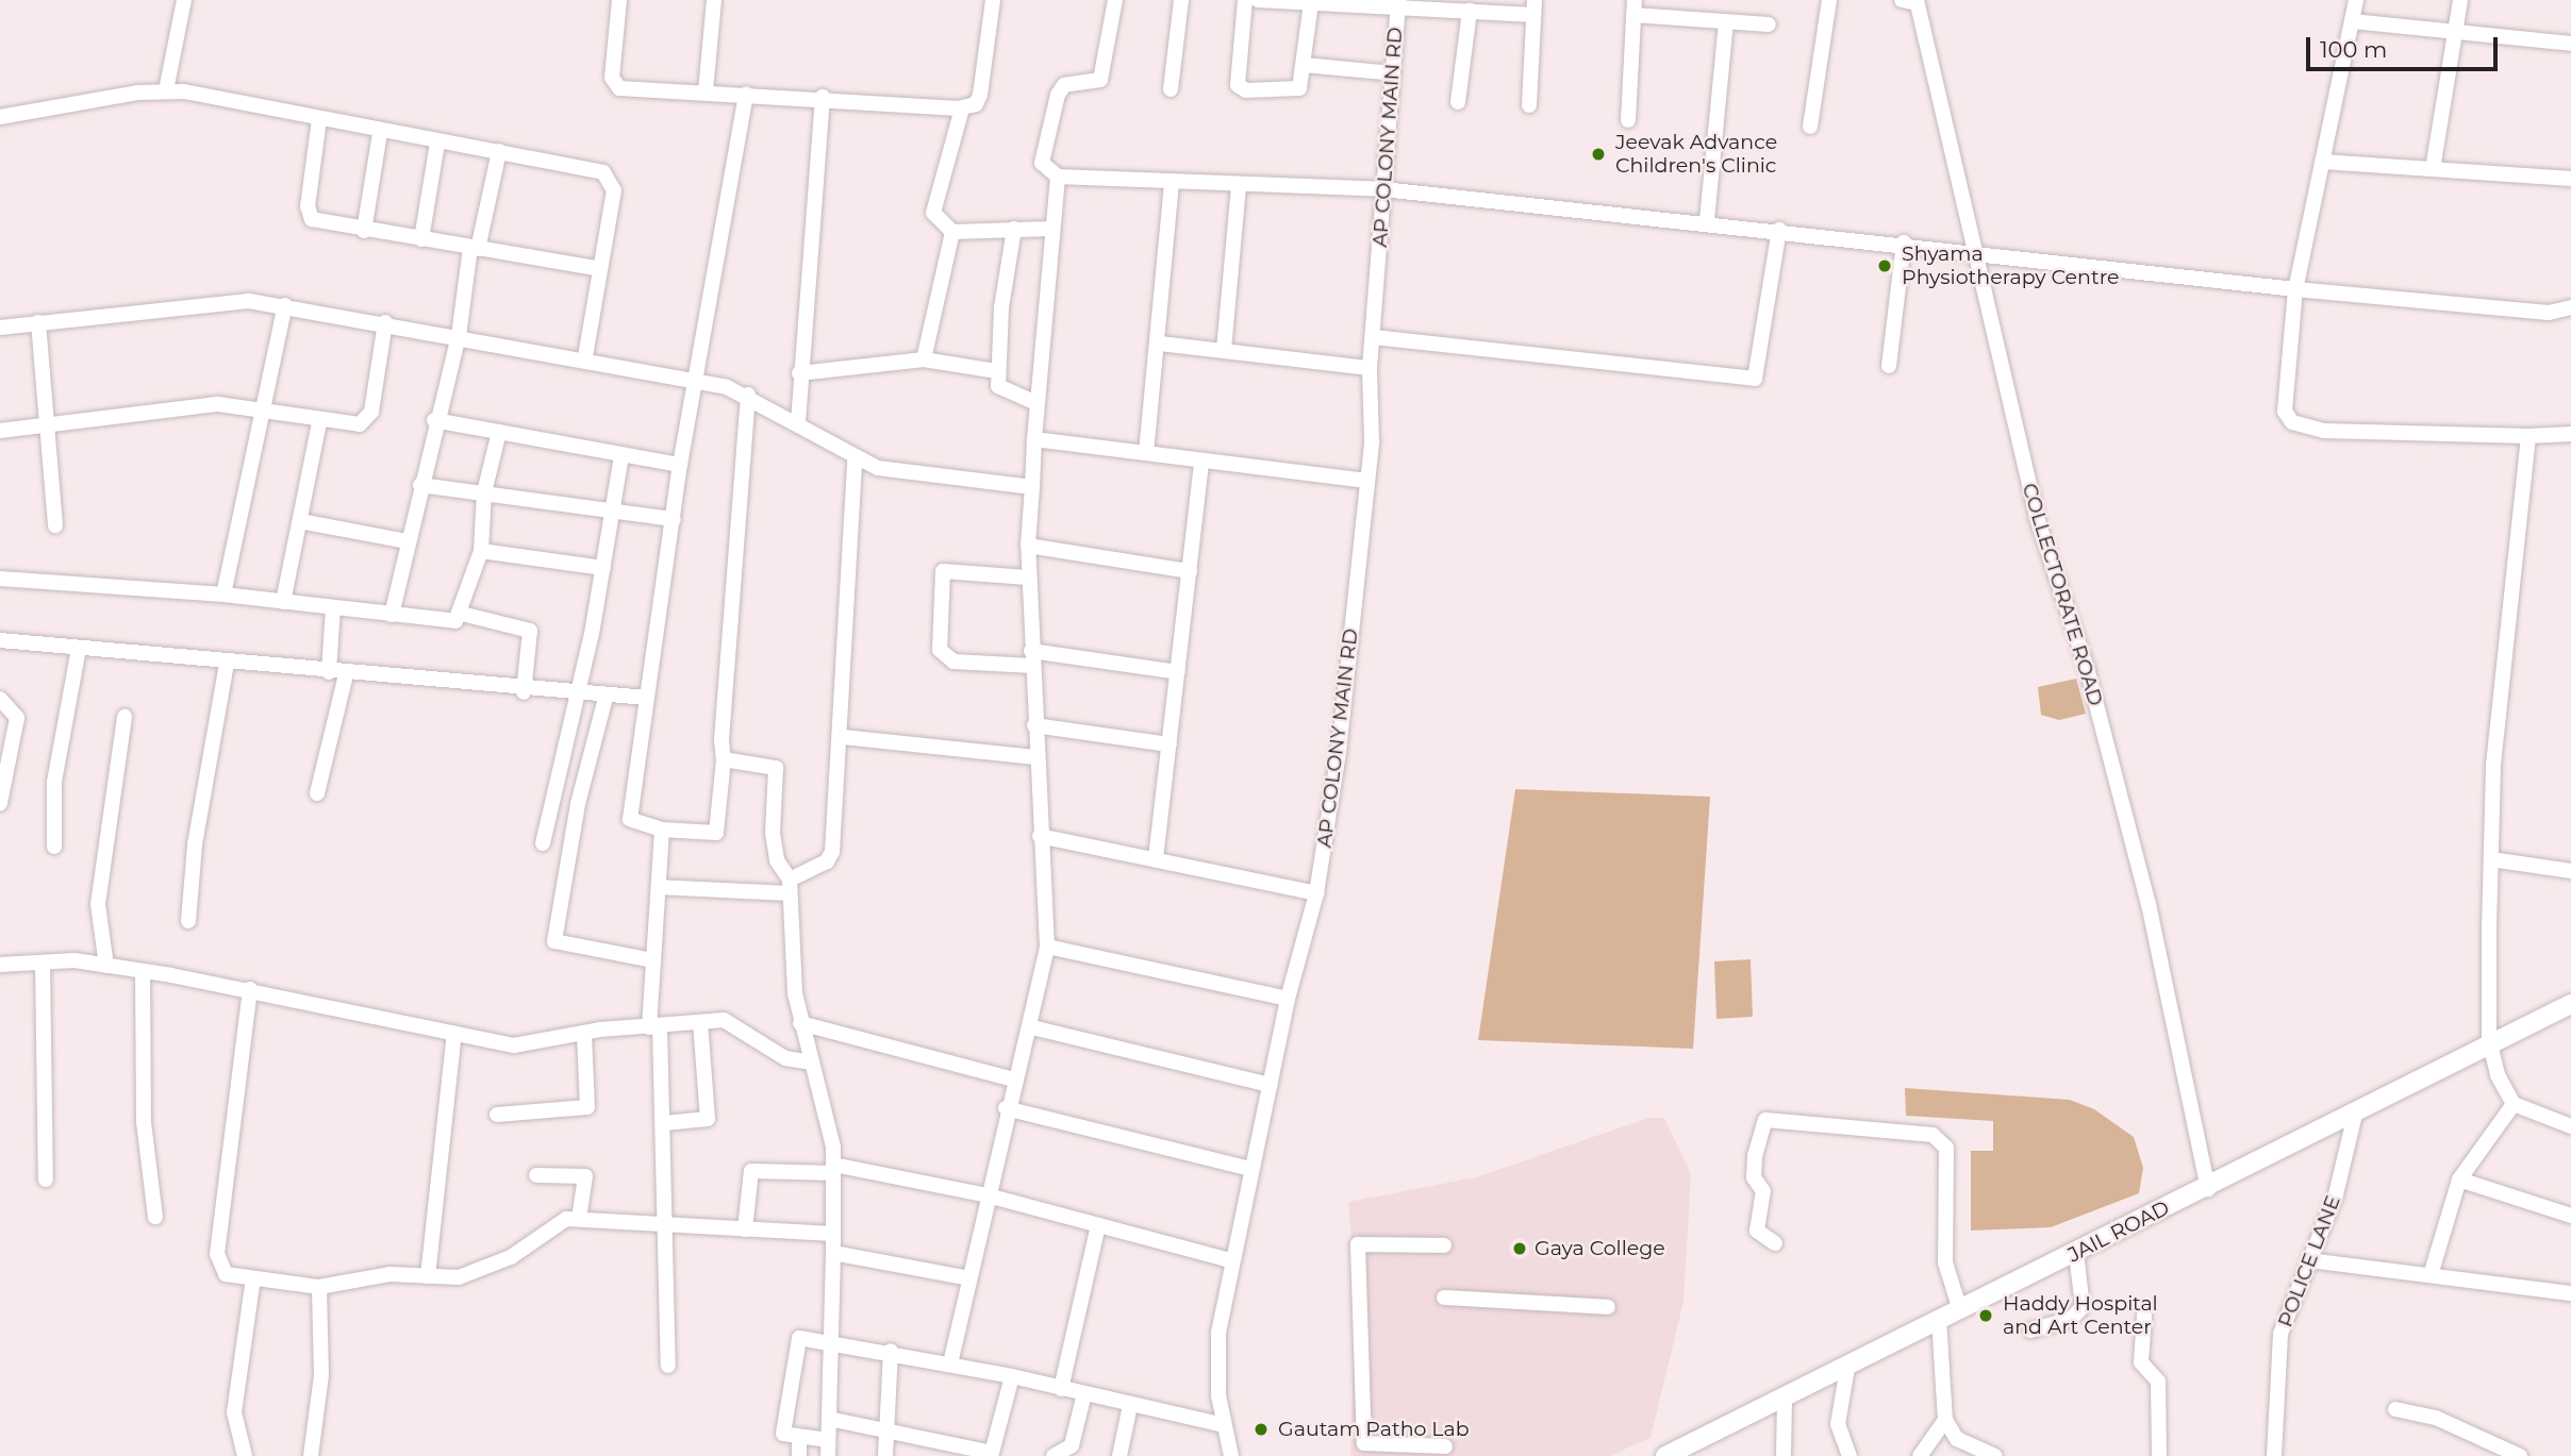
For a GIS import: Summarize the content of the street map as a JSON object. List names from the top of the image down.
{
  "streets": {
    "main road": ["JAIL ROAD"],
    "street": ["AP COLONY MAIN RD", "COLLECTORATE ROAD", "POLICE LANE"]
  },
  "crossings": [
    ["COLLECTORATE ROAD", "JAIL ROAD"],
    ["JAIL ROAD", "POLICE LANE"]
  ],
  "places": [
    "Jeevak Advance Children's Clinic",
    "Shyama Physiotherapy Centre",
    "Gaya College",
    "Haddy Hospital and Art Center",
    "Gautam Patho Lab"
  ],
  "scale_bar": "100 m"
}
